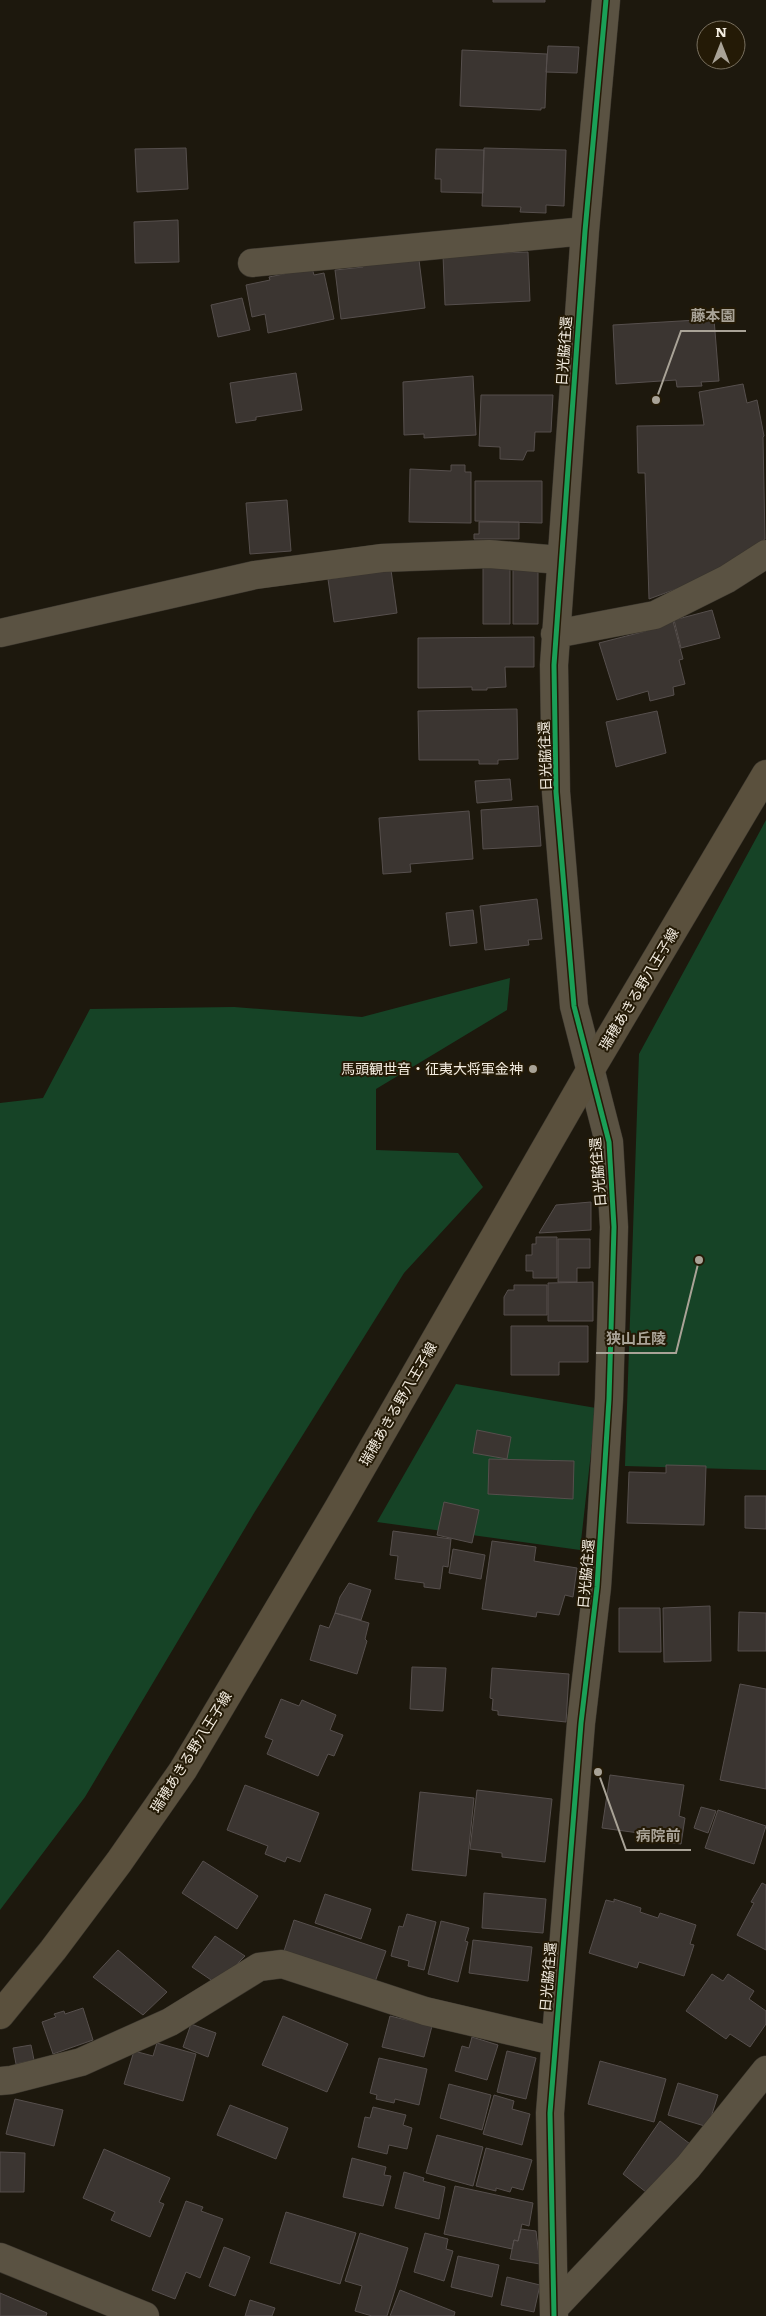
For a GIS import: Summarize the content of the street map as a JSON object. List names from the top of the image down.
{
  "streets": {
    "main road": ["瑞穂あきる野八王子線"],
    "street": ["日光脇往還"]
  },
  "crossings": [
    ["日光脇往還", "瑞穂あきる野八王子線"]
  ],
  "places": [
    "藤本園",
    "馬頭観世音・征夷大将軍金神",
    "狭山丘陵",
    "病院前"
  ],
  "north": "top"
}
